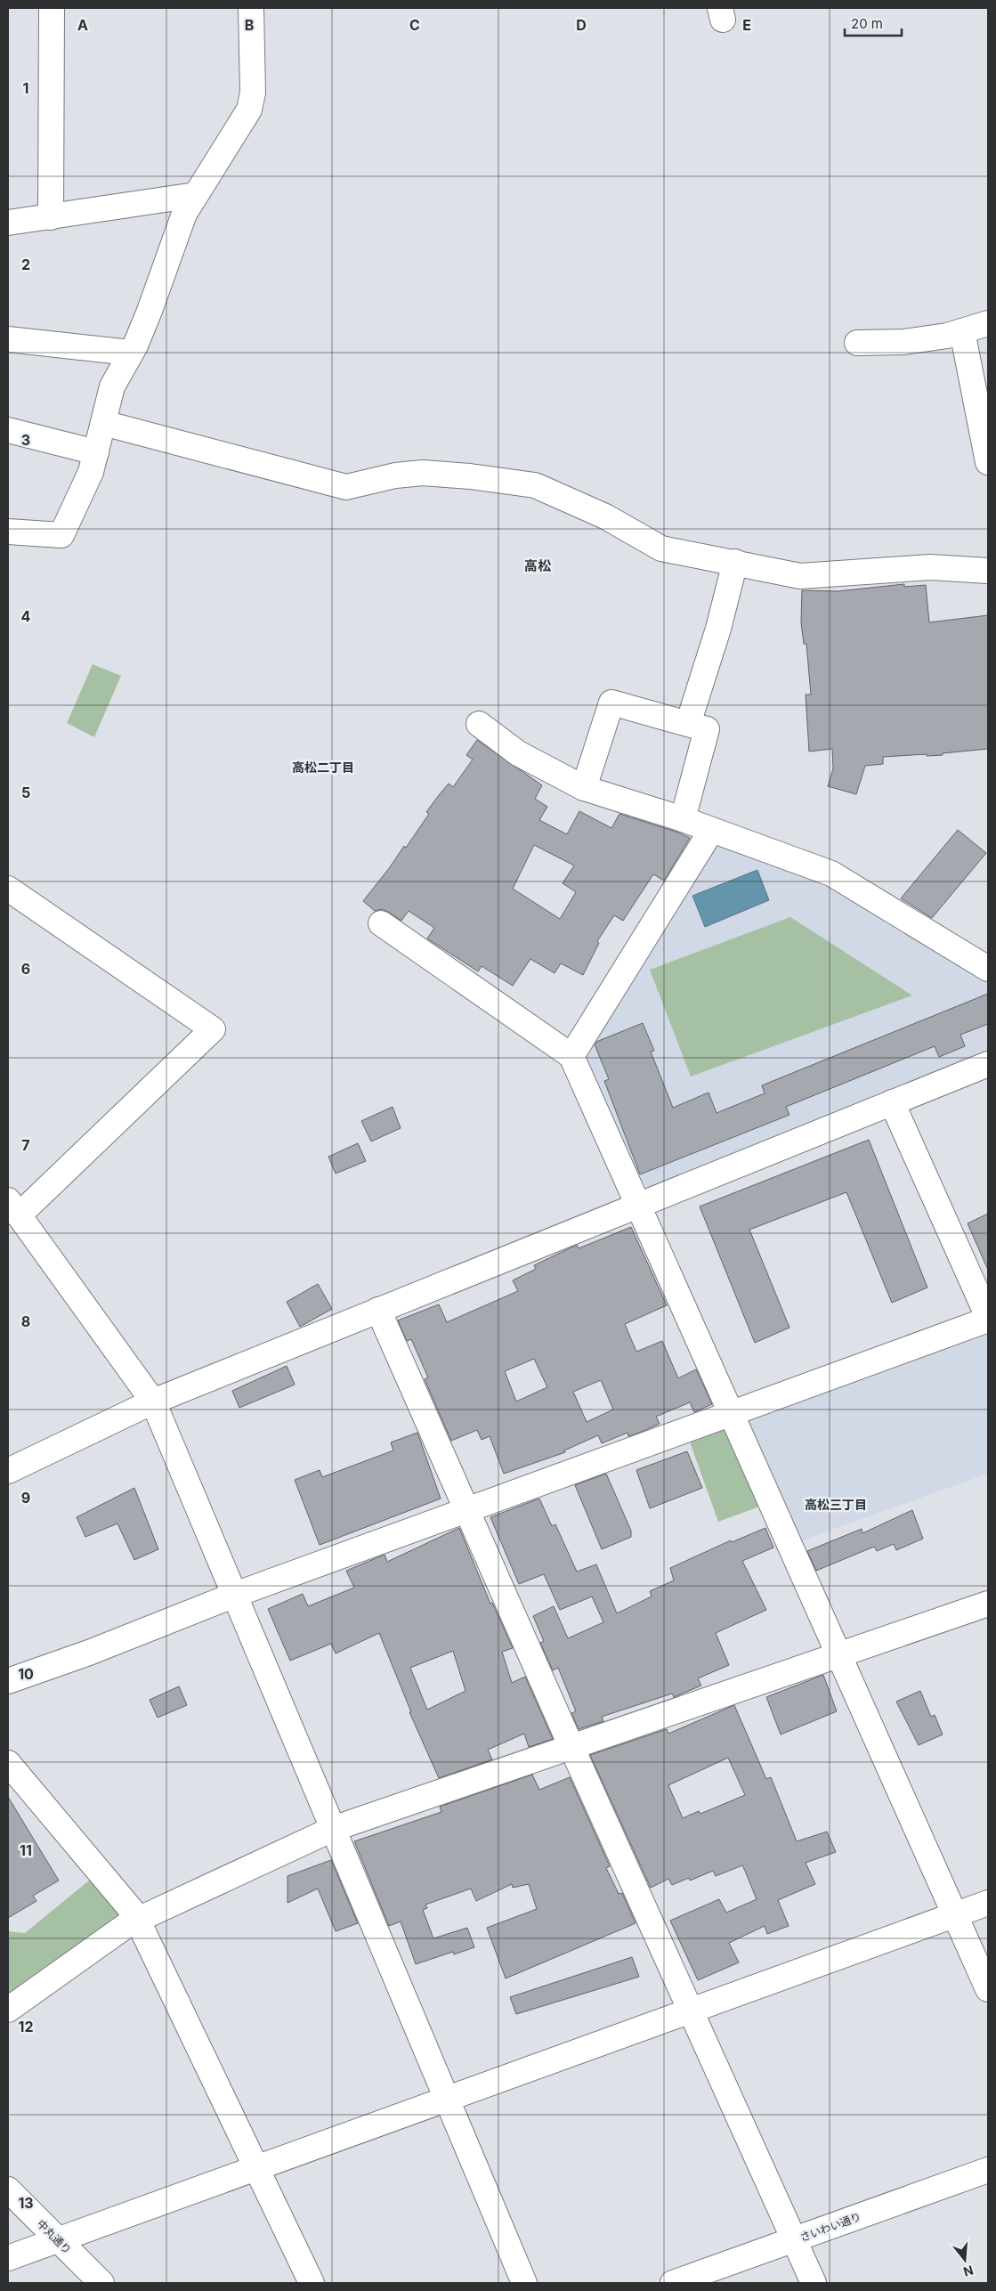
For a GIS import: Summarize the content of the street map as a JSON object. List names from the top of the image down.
{
  "streets": {
    "street": ["さいわい通り", "中丸通り"]
  },
  "districts": ["高松", "高松二丁目", "高松三丁目"],
  "scale_bar": "20 m",
  "north": "bottom",
  "grid": {
    "columns": [
      "A",
      "B",
      "C",
      "D",
      "E"
    ],
    "rows": [
      "1",
      "2",
      "3",
      "4",
      "5",
      "6",
      "7",
      "8",
      "9",
      "10",
      "11",
      "12",
      "13"
    ]
  }
}
